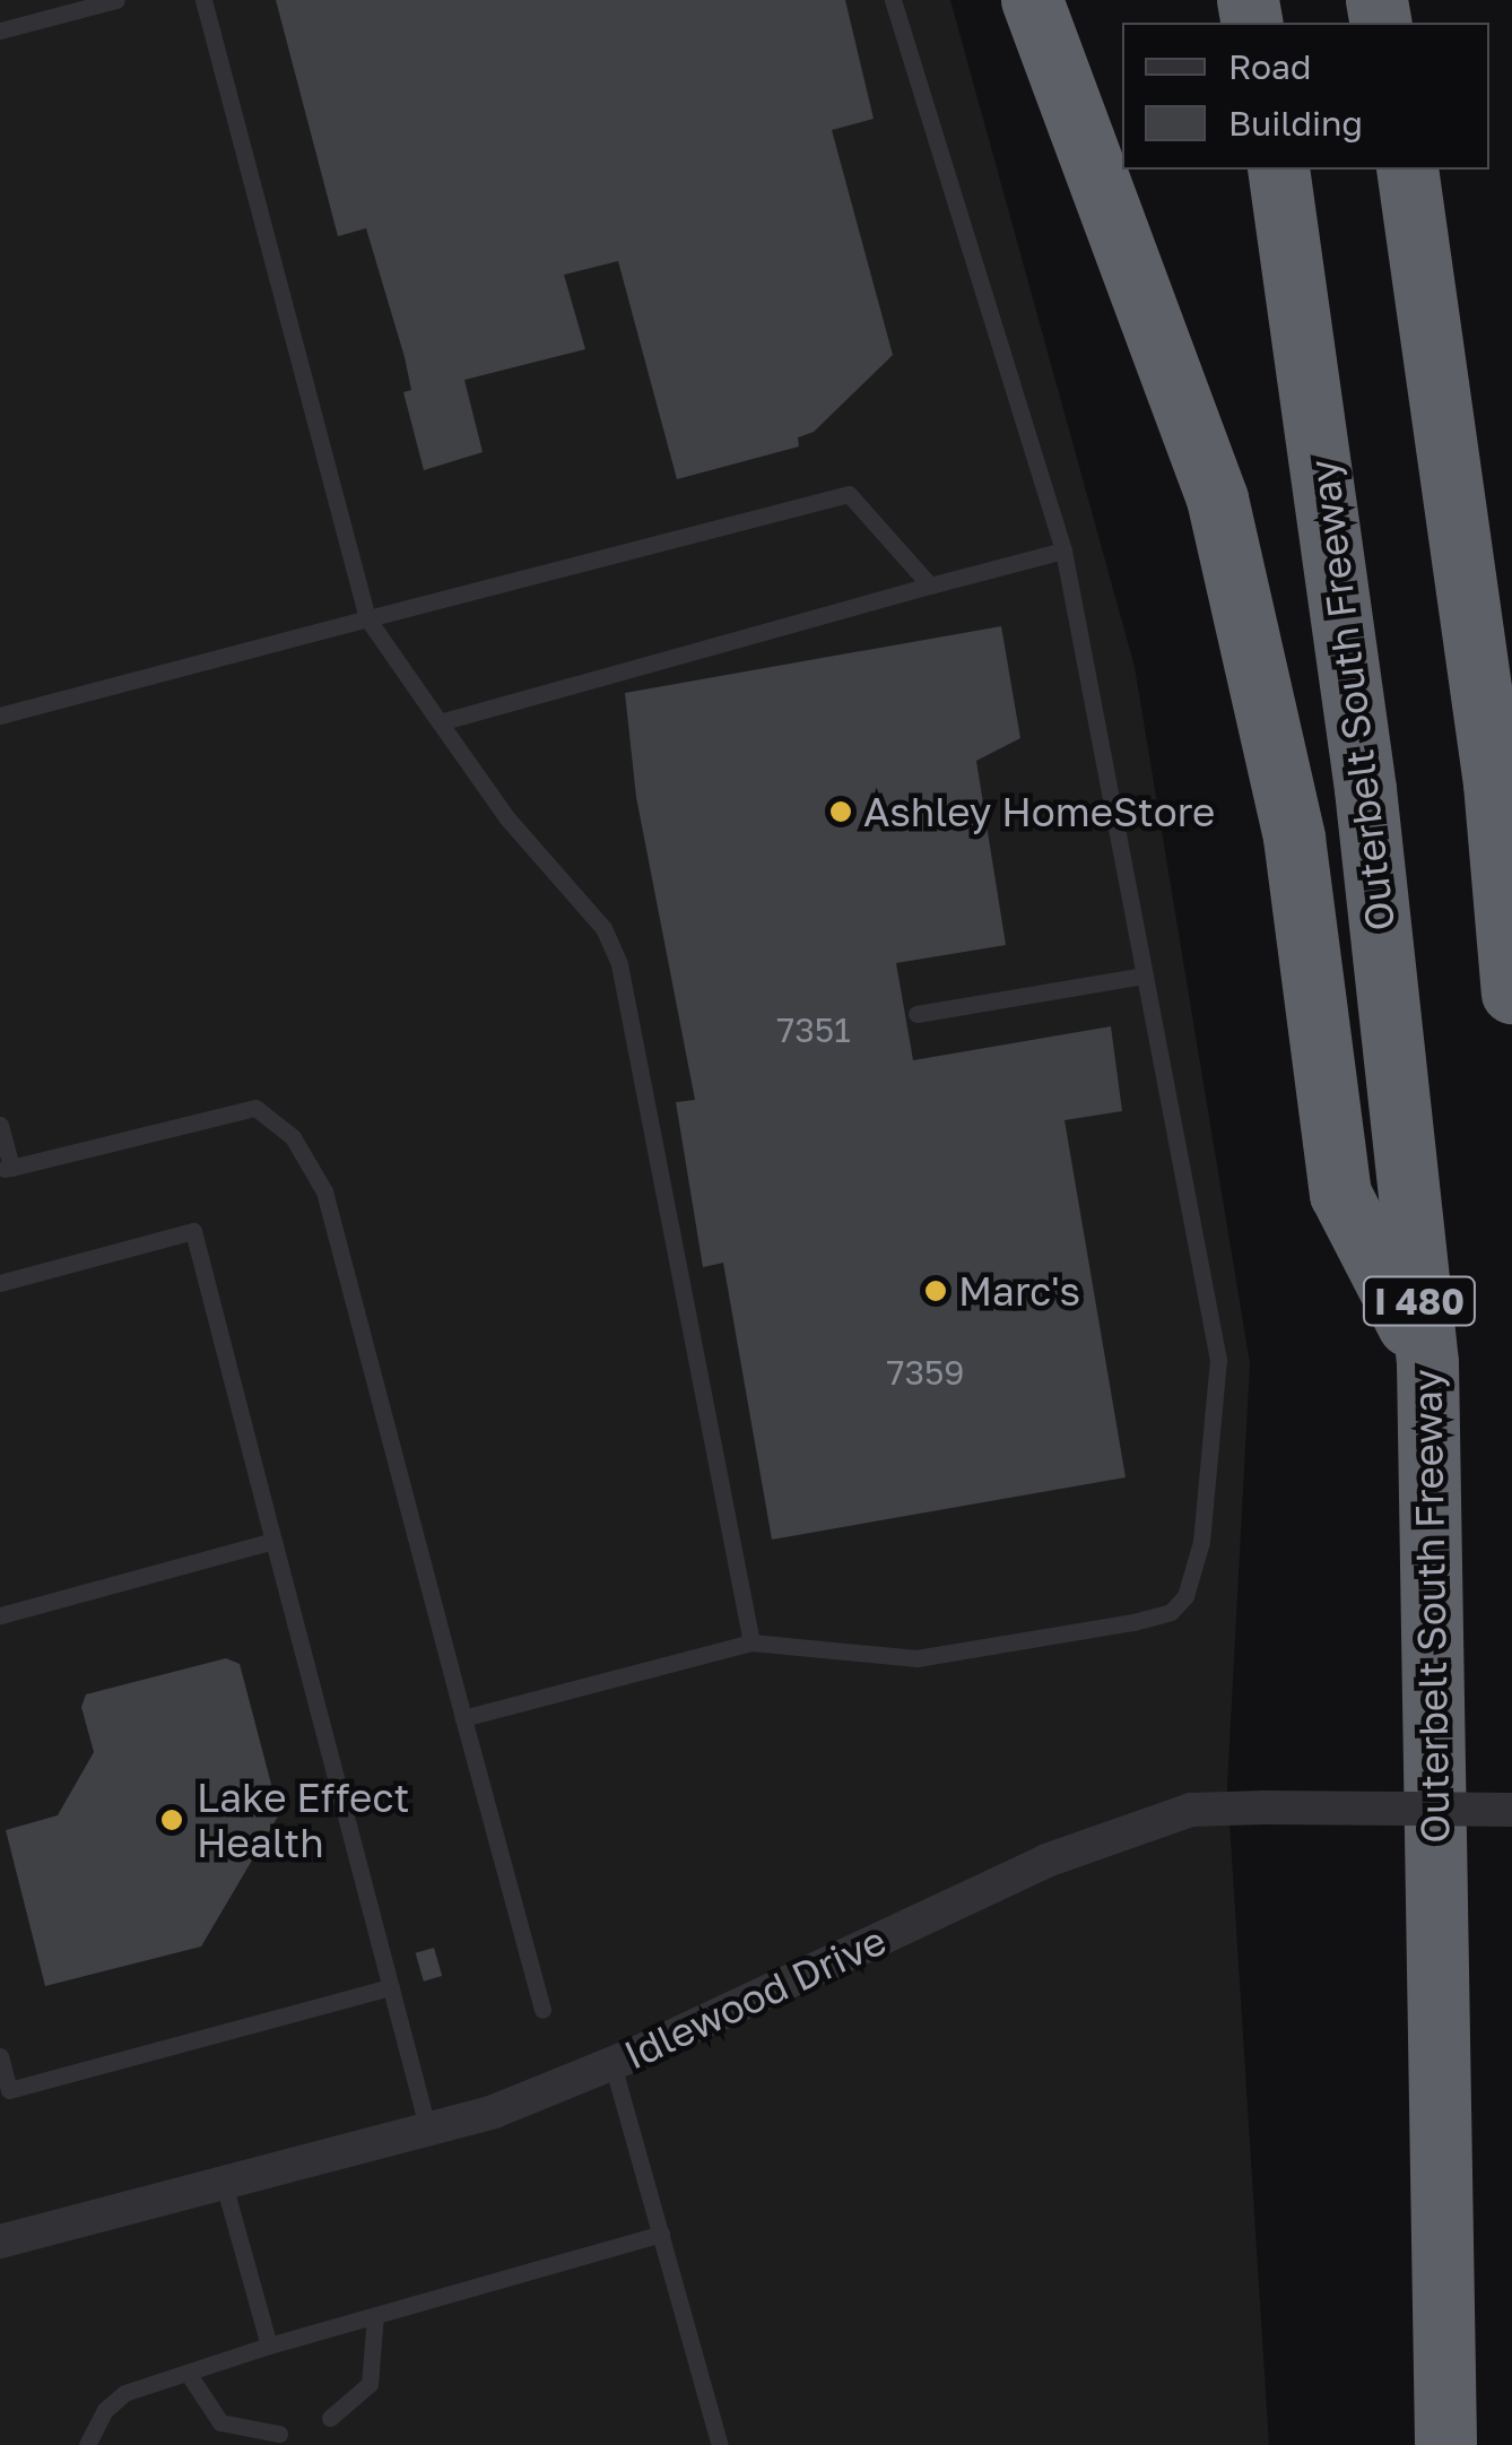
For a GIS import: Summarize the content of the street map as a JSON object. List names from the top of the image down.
{
  "streets": {
    "highway": ["Outerbelt South Freeway", "I 480"],
    "street": ["Idlewood Drive"]
  },
  "places": ["Ashley HomeStore", "Marc's", "Lake Effect Health"],
  "house_numbers": ["7351", "7359"],
  "legend": ["Road", "Building"]
}
